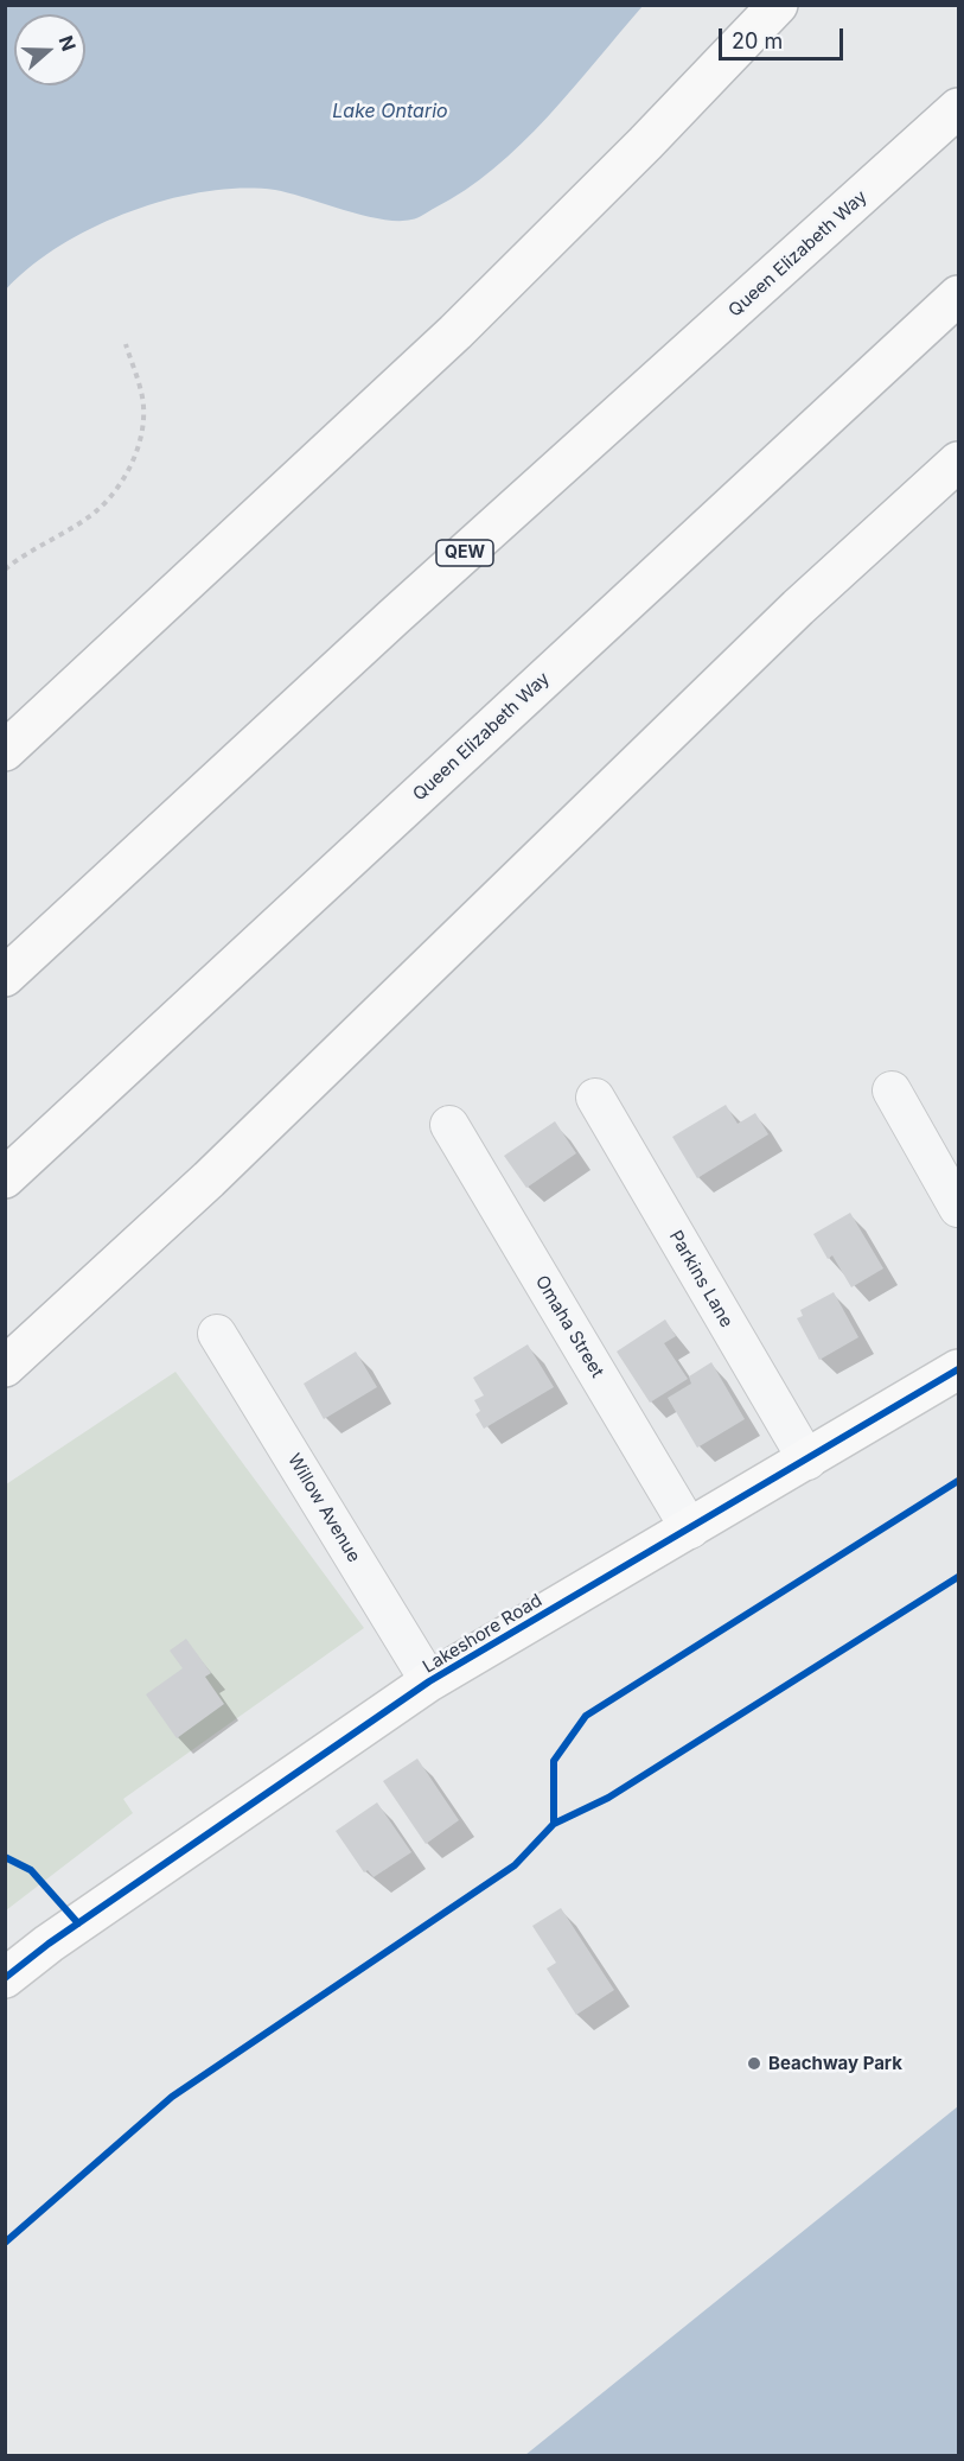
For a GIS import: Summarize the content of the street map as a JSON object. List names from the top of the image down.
{
  "streets": {
    "main road": ["Queen Elizabeth Way", "QEW", "Lakeshore Road"],
    "street": ["Parkins Lane", "Omaha Street", "Willow Avenue"]
  },
  "crossings": [
    ["Parkins Lane", "Lakeshore Road"],
    ["Omaha Street", "Lakeshore Road"],
    ["Willow Avenue", "Lakeshore Road"]
  ],
  "water": ["Lake Ontario"],
  "places": ["Beachway Park"],
  "scale_bar": "20 m",
  "north": "right"
}
